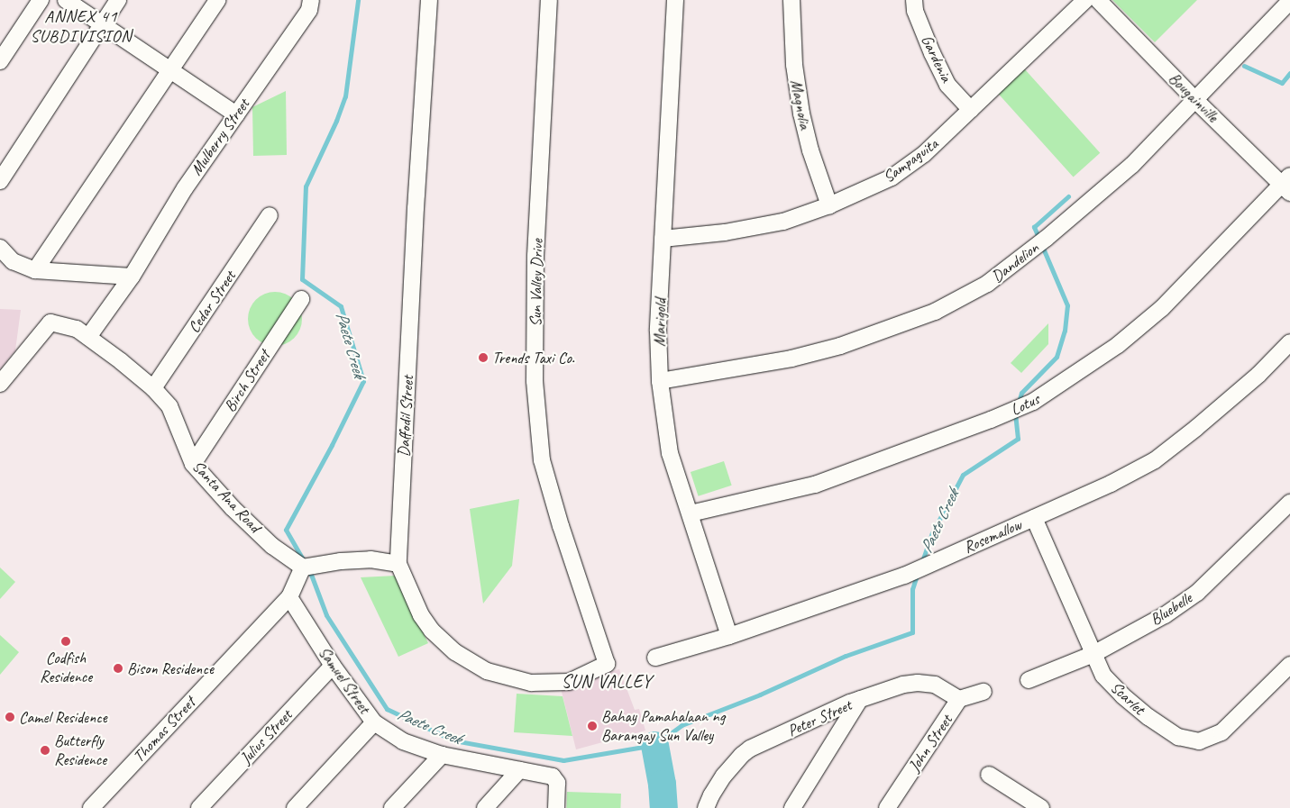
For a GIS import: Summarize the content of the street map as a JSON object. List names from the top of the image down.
{
  "streets": {
    "street": [
      "Gardenia",
      "Bougainville",
      "Magnolia",
      "Mulberry Street",
      "Sampaguita",
      "Dandelion",
      "Sun Valley Drive",
      "Cedar Street",
      "Marigold",
      "Birch Street",
      "Lotus",
      "Daffodil Street",
      "Santa Ana Road",
      "Rosemallow",
      "Bluebelle",
      "Samuel Street",
      "Scarlet",
      "Peter Street",
      "Thomas Street",
      "Julius Street",
      "John Street"
    ]
  },
  "crossings": [
    ["Gardenia", "Sampaguita"],
    ["Bougainville", "Dandelion"],
    ["Bougainville", "Lotus"],
    ["Magnolia", "Sampaguita"],
    ["Mulberry Street", "Santa Ana Road"],
    ["Sampaguita", "Marigold"],
    ["Dandelion", "Marigold"],
    ["Sun Valley Drive", "Daffodil Street"],
    ["Cedar Street", "Santa Ana Road"],
    ["Marigold", "Lotus"],
    ["Marigold", "Rosemallow"],
    ["Birch Street", "Santa Ana Road"],
    ["Santa Ana Road", "Thomas Street"],
    ["Rosemallow", "Scarlet"],
    ["Bluebelle", "Scarlet"],
    ["Samuel Street", "Thomas Street"],
    ["Samuel Street", "Julius Street"],
    ["Peter Street", "John Street"]
  ],
  "districts": ["ANNEX 41 SUBDIVISION", "SUN VALLEY"],
  "water": ["Paete Creek"],
  "places": [
    "Trends Taxi Co.",
    "Codfish Residence",
    "Bison Residence",
    "Camel Residence",
    "Bahay Pamahalaan ng Barangay Sun Valley",
    "Butterfly Residence"
  ]
}
